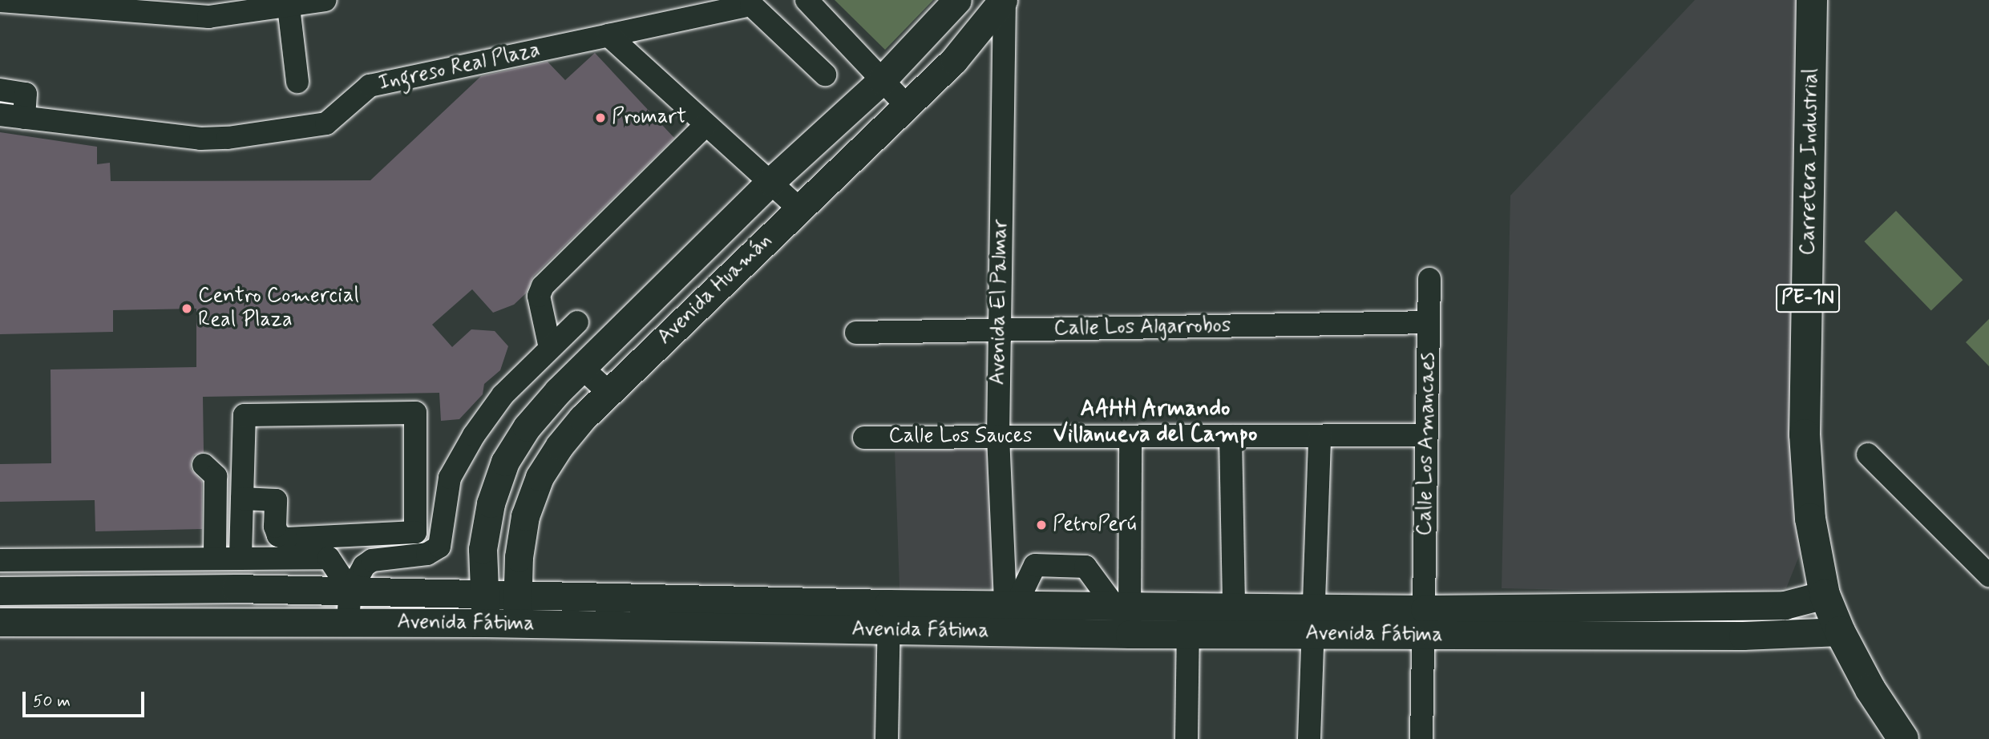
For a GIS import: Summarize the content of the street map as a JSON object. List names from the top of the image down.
{
  "streets": {
    "highway": ["Carretera Industrial", "PE-1N"],
    "main road": ["Avenida Huamán", "Avenida Fátima"],
    "street": [
      "Ingreso Real Plaza",
      "Avenida El Palmar",
      "Calle Los Algarrobos",
      "Calle Los Sauces",
      "Calle Los Amancaes"
    ]
  },
  "crossings": [
    ["Carretera Industrial", "Avenida Fátima"],
    ["Avenida Huamán", "Avenida El Palmar"],
    ["Avenida Huamán", "Avenida Fátima"],
    ["Avenida El Palmar", "Calle Los Algarrobos"],
    ["Avenida El Palmar", "Calle Los Sauces"],
    ["Avenida El Palmar", "Avenida Fátima"],
    ["Calle Los Algarrobos", "Calle Los Amancaes"],
    ["Calle Los Sauces", "Calle Los Amancaes"],
    ["Calle Los Amancaes", "Avenida Fátima"]
  ],
  "districts": ["AAHH Armando Villanueva del Campo"],
  "places": ["Promart", "Centro Comercial Real Plaza", "PetroPerú"],
  "scale_bar": "50 m"
}
